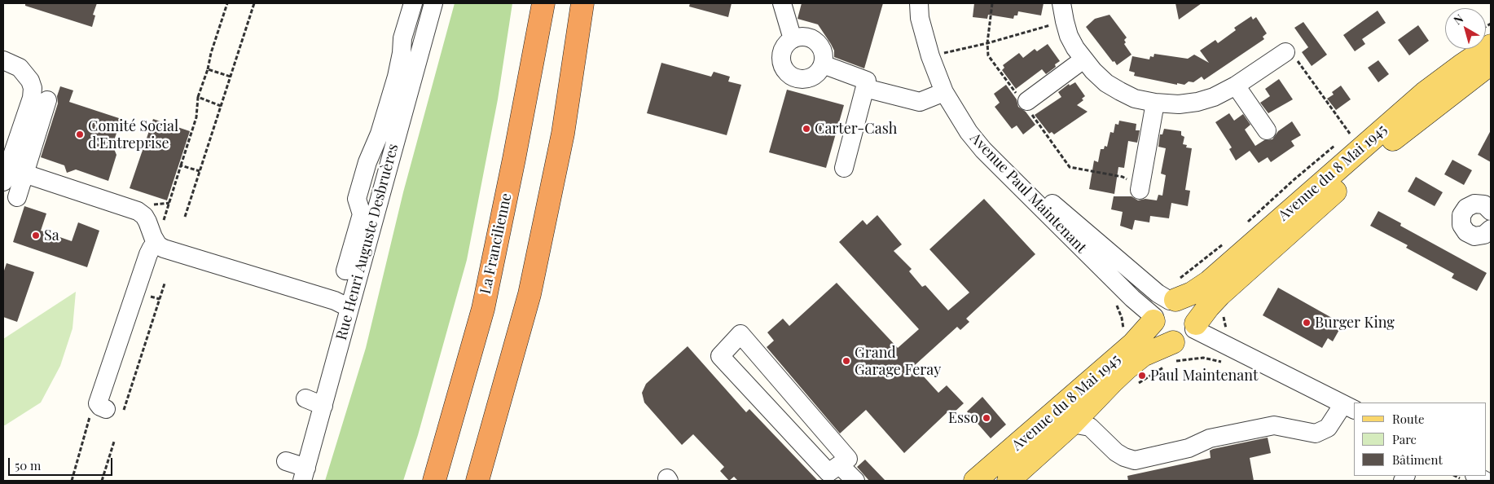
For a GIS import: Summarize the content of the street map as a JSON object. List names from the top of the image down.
{
  "streets": {
    "highway": ["La Francilienne"],
    "main road": ["Avenue du 8 Mai 1945"],
    "street": ["Avenue Paul Maintenant", "Rue Henri Auguste Desbruères"]
  },
  "crossings": [
    ["Avenue du 8 Mai 1945", "Avenue Paul Maintenant"]
  ],
  "places": [
    "Carter-Cash",
    "Comité Social d'Entreprise",
    "Sa",
    "Burger King",
    "Grand Garage Feray",
    "Paul Maintenant",
    "Esso"
  ],
  "legend": ["Route", "Parc", "Bâtiment"],
  "scale_bar": "50 m",
  "north": "top left"
}
